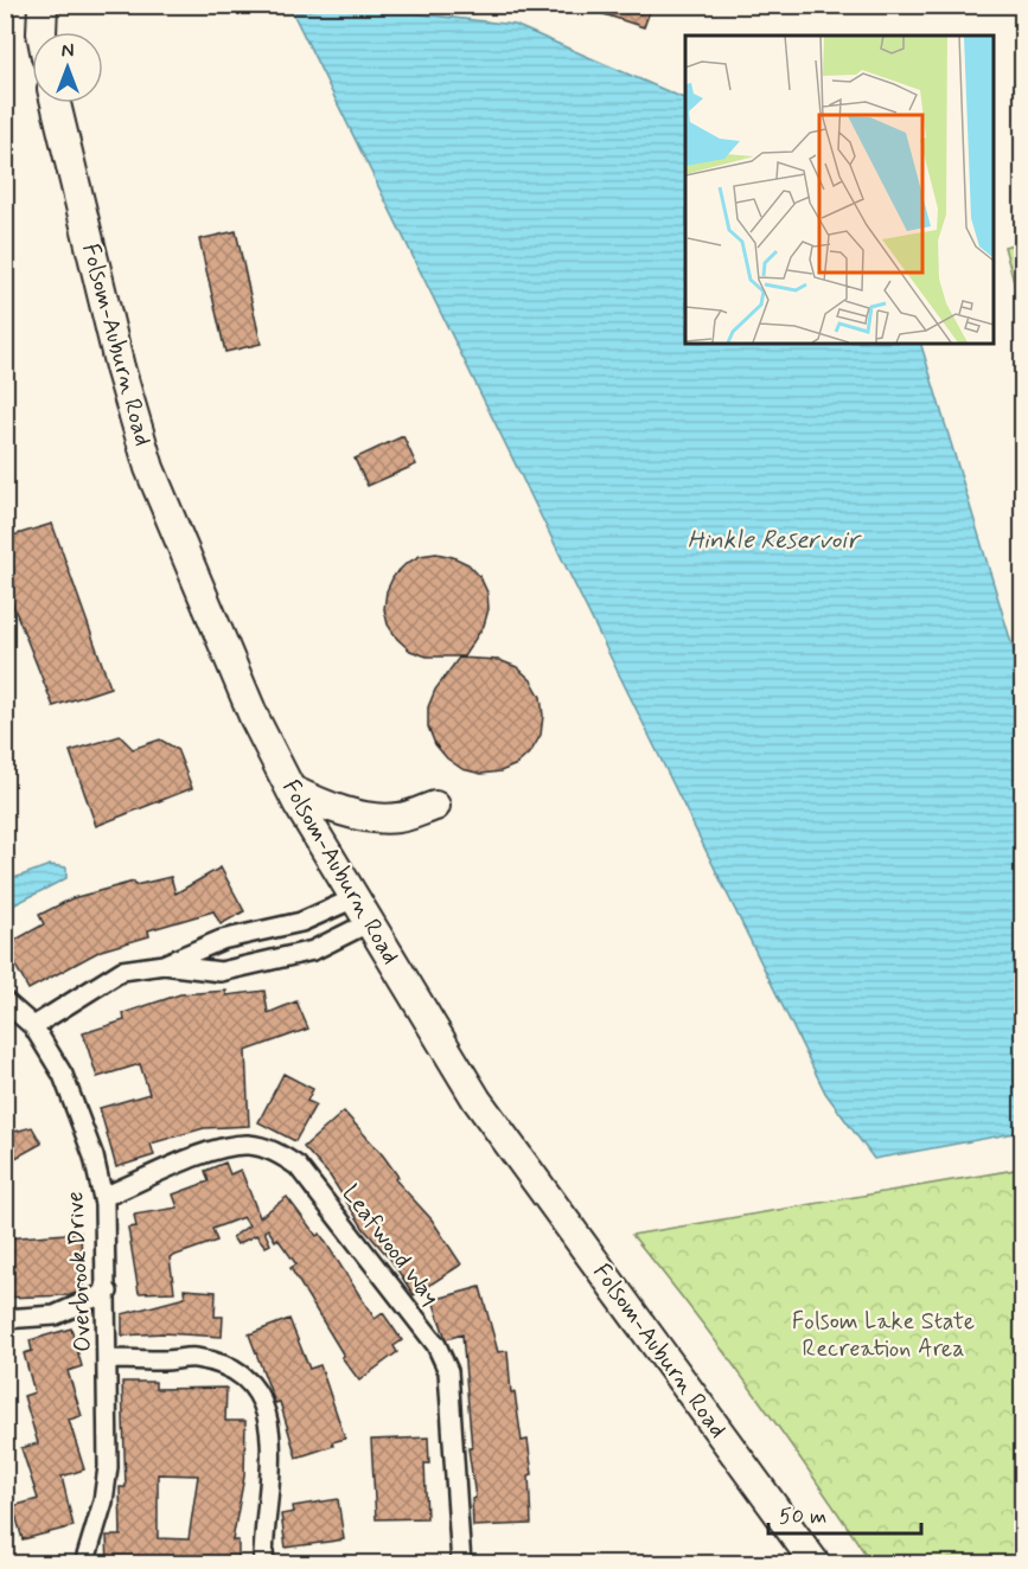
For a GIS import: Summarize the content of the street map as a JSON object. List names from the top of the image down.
{
  "streets": {
    "main road": ["Folsom-Auburn Road"],
    "street": ["Leafwood Way", "Overbrook Drive"]
  },
  "crossings": [
    ["Leafwood Way", "Overbrook Drive"]
  ],
  "water": ["Hinkle Reservoir"],
  "parks": ["Folsom Lake State Recreation Area"],
  "scale_bar": "50 m",
  "north": "top"
}
